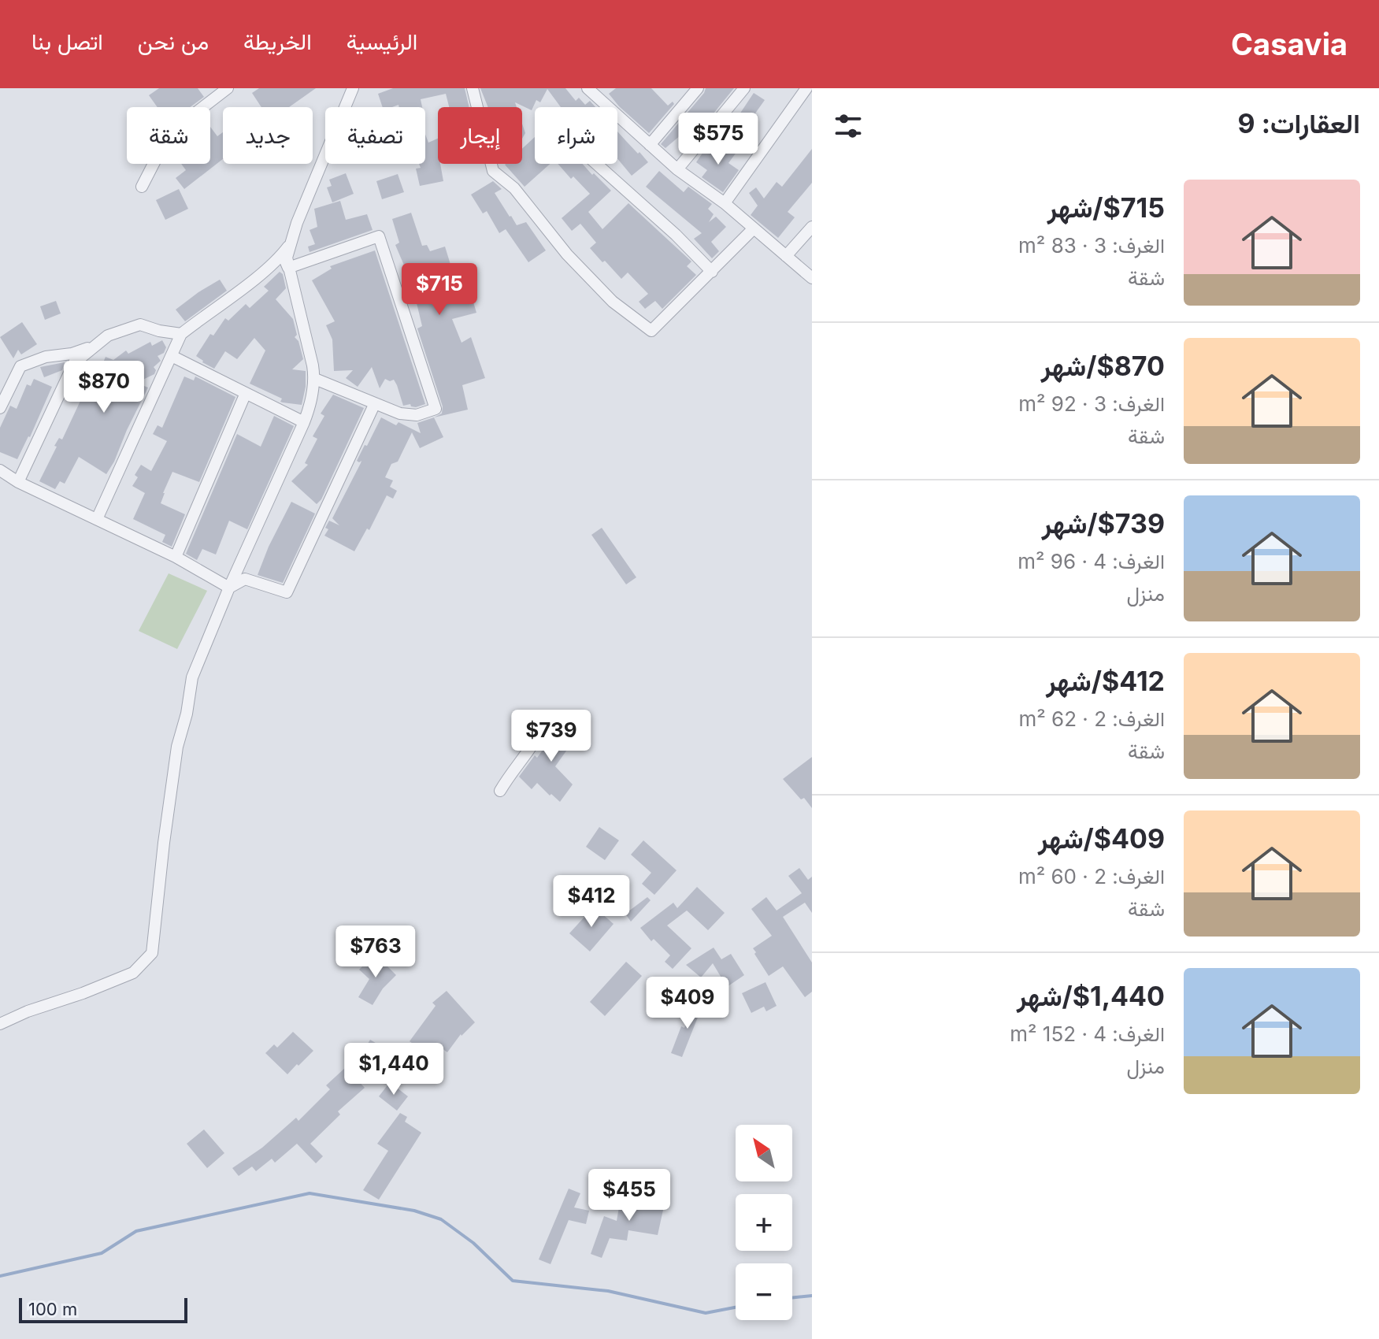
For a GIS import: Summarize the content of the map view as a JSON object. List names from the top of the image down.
{
  "scale_bar": "100 m",
  "north": "top left",
  "page": {
    "header": "Casavia",
    "nav": [
      "الرئيسية",
      "الخريطة",
      "من نحن",
      "اتصل بنا"
    ],
    "heading": "العقارات: 9",
    "chip": [
      "شراء",
      "إيجار",
      "تصفية",
      "جديد",
      "شقة"
    ],
    "price": [
      "$575",
      "$715",
      "$870",
      "$739",
      "$412",
      "$763",
      "$409",
      "$1,440",
      "$455"
    ],
    "list": [
      {
        "name": "$715/شهر",
        "note": "الغرف: 3 · 83 m² · شقة"
      },
      {
        "name": "$870/شهر",
        "note": "الغرف: 3 · 92 m² · شقة"
      },
      {
        "name": "$739/شهر",
        "note": "الغرف: 4 · 96 m² · منزل"
      },
      {
        "name": "$412/شهر",
        "note": "الغرف: 2 · 62 m² · شقة"
      },
      {
        "name": "$409/شهر",
        "note": "الغرف: 2 · 60 m² · شقة"
      },
      {
        "name": "$1,440/شهر",
        "note": "الغرف: 4 · 152 m² · منزل"
      }
    ],
    "map_buttons": ["+", "−"],
    "scale": "100 m"
  }
}
